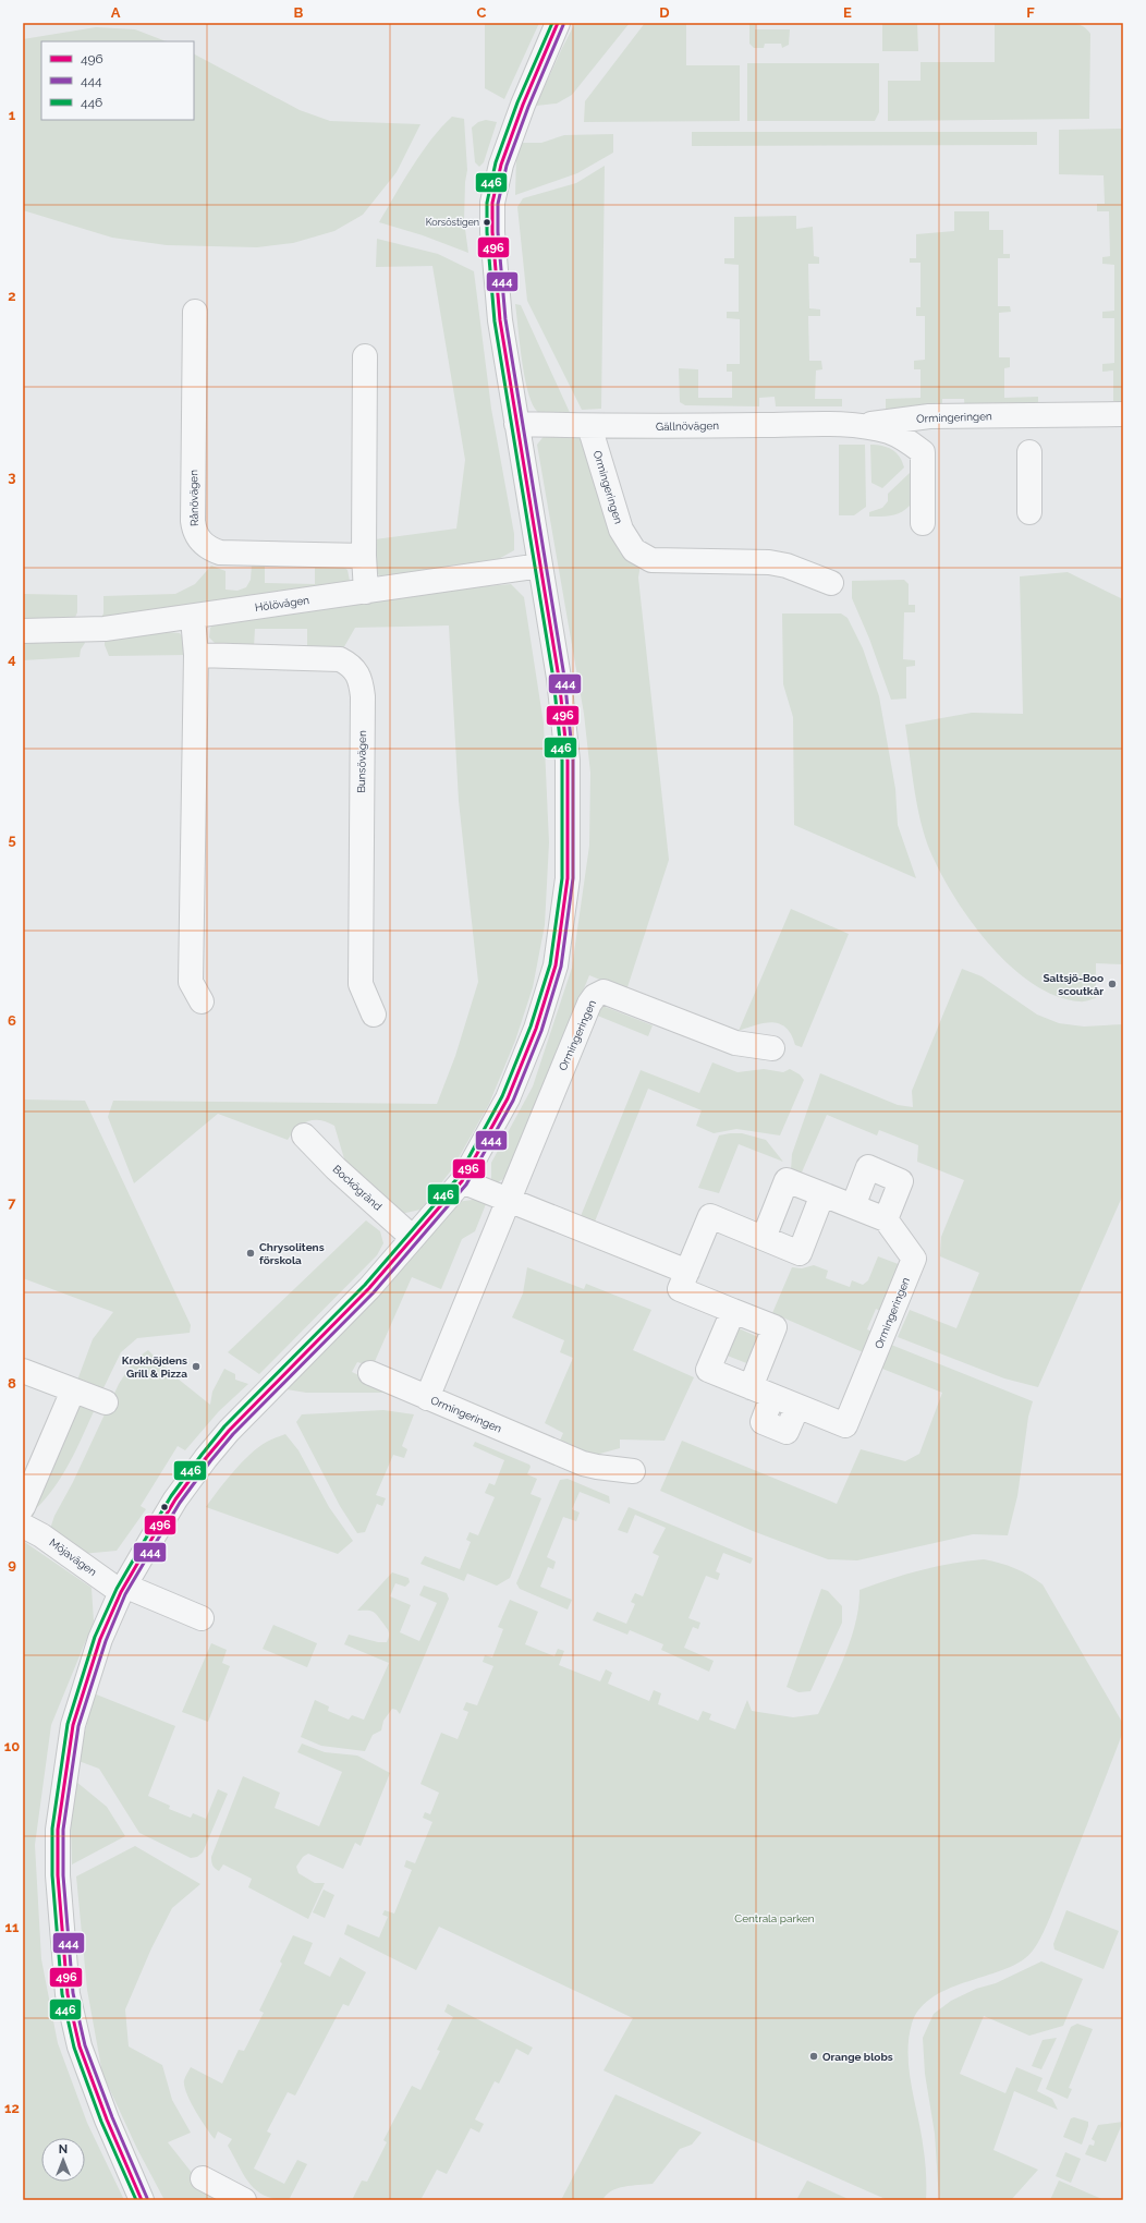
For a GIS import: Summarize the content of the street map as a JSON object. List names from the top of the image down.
{
  "streets": {
    "street": [
      "Ormingeringen",
      "Gällnövägen",
      "Rånövägen",
      "Hölövägen",
      "Bunsövägen",
      "Bockögränd",
      "Möjavägen"
    ]
  },
  "crossings": [
    ["Ormingeringen", "Gällnövägen"]
  ],
  "parks": ["Centrala parken"],
  "places": [
    "Korsöstigen",
    "Saltsjö-Boo scoutkår",
    "Chrysolitens förskola",
    "Krokhöjdens Grill & Pizza",
    "Orange blobs"
  ],
  "lines": ["transit line 496", "transit line 446", "transit line 444"],
  "legend": ["496", "444", "446"],
  "north": "top",
  "grid": {
    "columns": [
      "A",
      "B",
      "C",
      "D",
      "E",
      "F"
    ],
    "rows": [
      "1",
      "2",
      "3",
      "4",
      "5",
      "6",
      "7",
      "8",
      "9",
      "10",
      "11",
      "12"
    ]
  }
}
